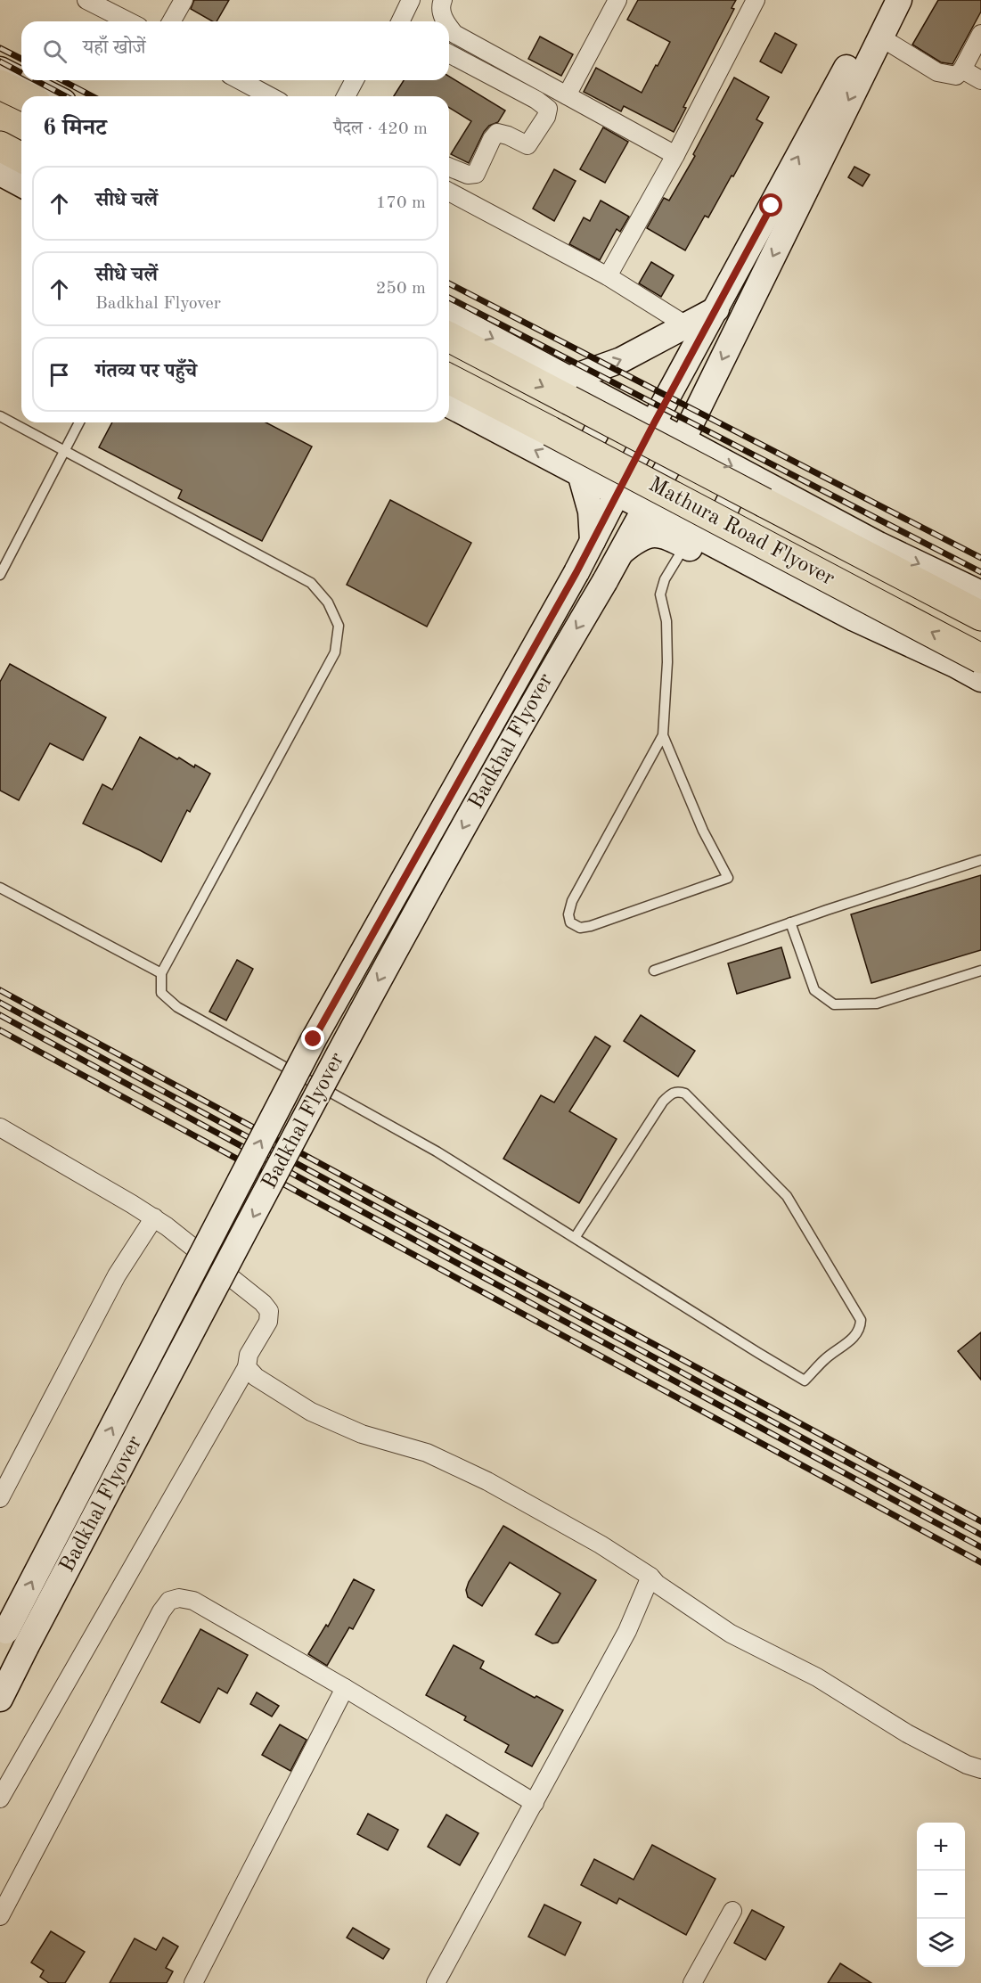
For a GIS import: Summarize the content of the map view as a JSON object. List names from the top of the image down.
{
  "streets": {
    "highway": ["Mathura Road Flyover"],
    "main road": ["Badkhal Flyover"]
  },
  "page": {
    "search": "यहाँ खोजें",
    "heading": ["6 मिनट", "पैदल · 420 m"],
    "list": [
      ["सीधे चलें", "170 m"],
      ["सीधे चलें", "Badkhal Flyover", "250 m"],
      "गंतव्य पर पहुँचे"
    ],
    "map_buttons": ["+", "−"]
  }
}
